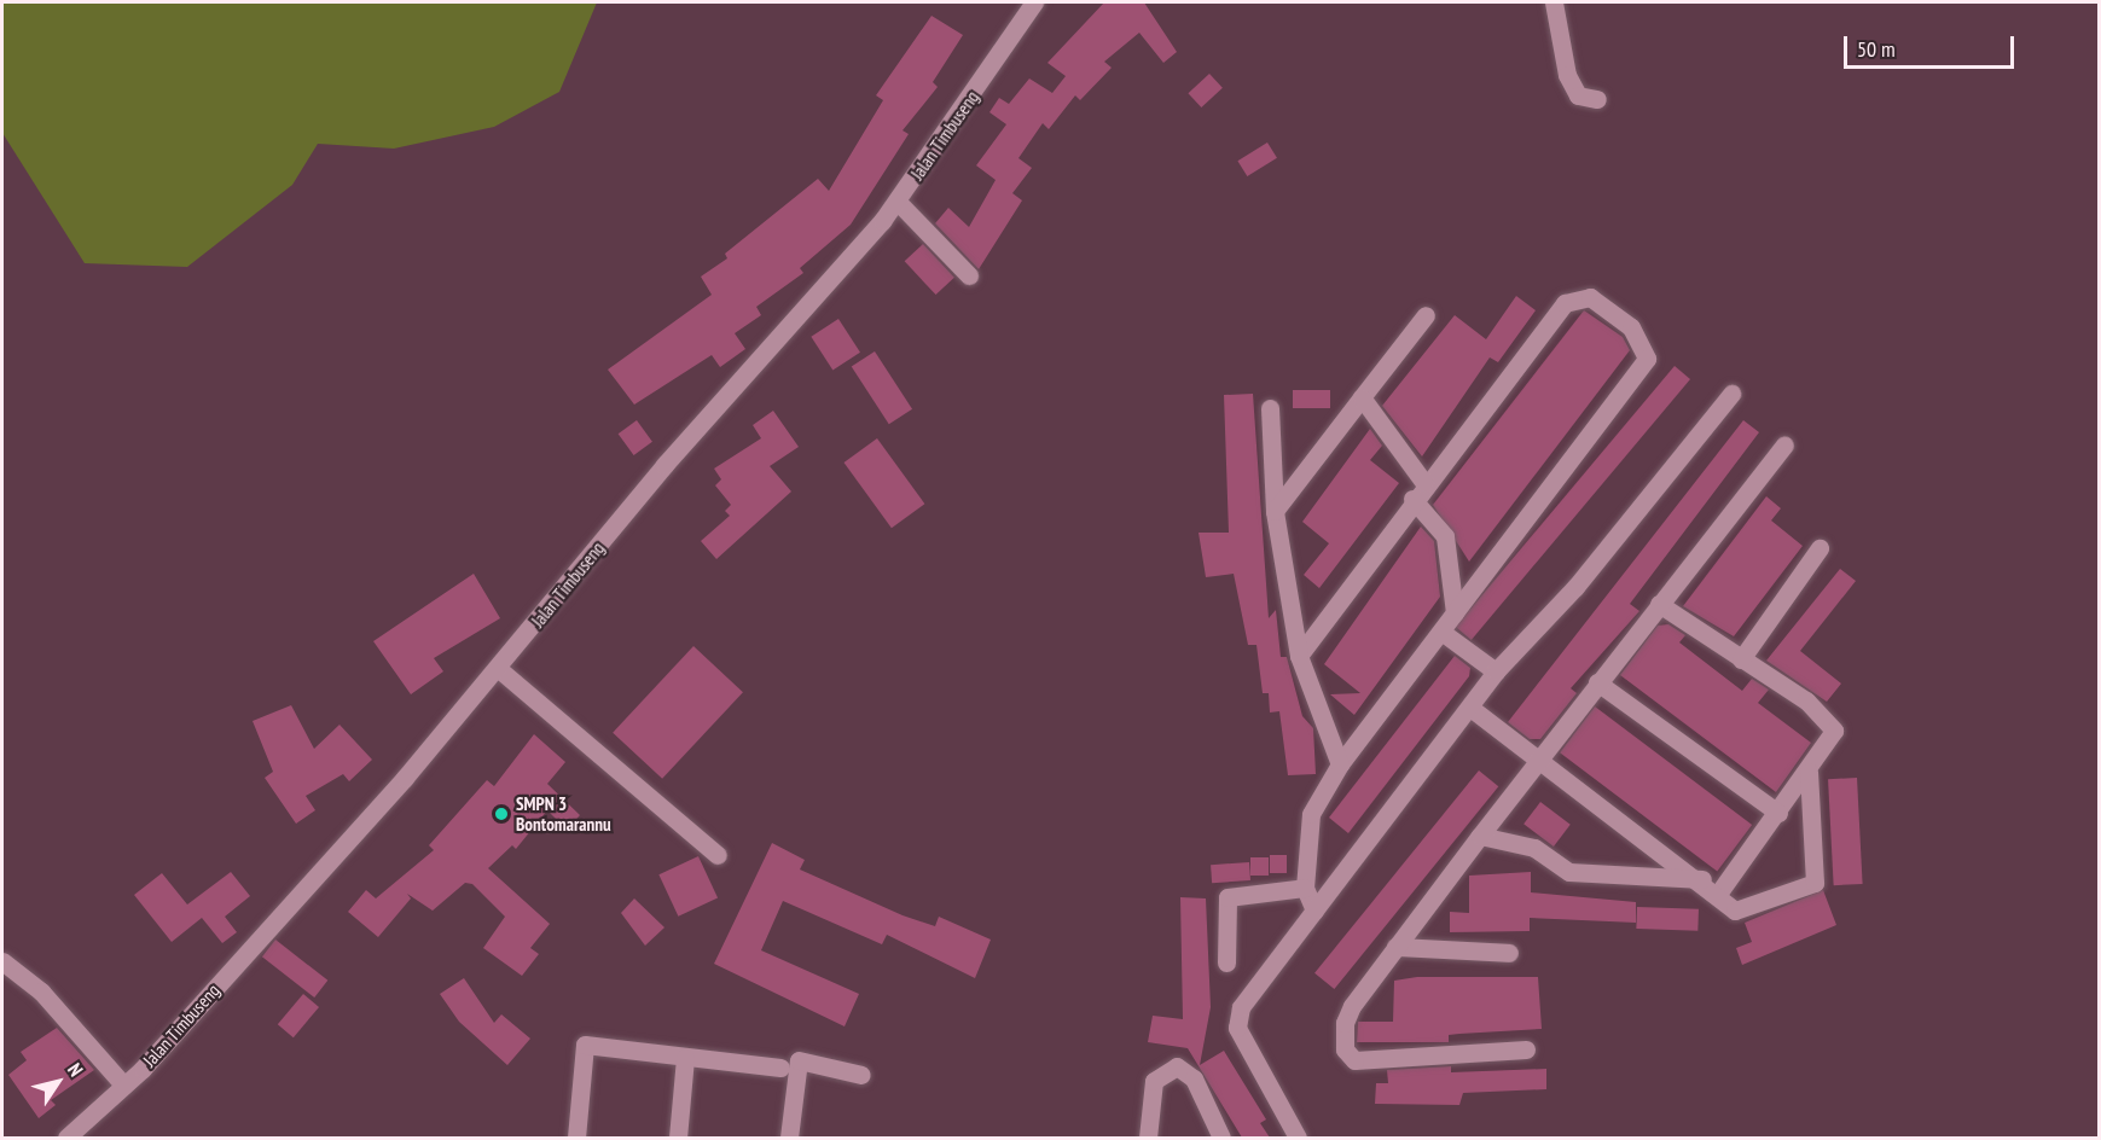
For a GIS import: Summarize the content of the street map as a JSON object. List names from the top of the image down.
{
  "streets": {
    "street": ["Jalan Timbuseng"]
  },
  "places": ["SMPN 3 Bontomarannu"],
  "scale_bar": "50 m",
  "north": "top right"
}
